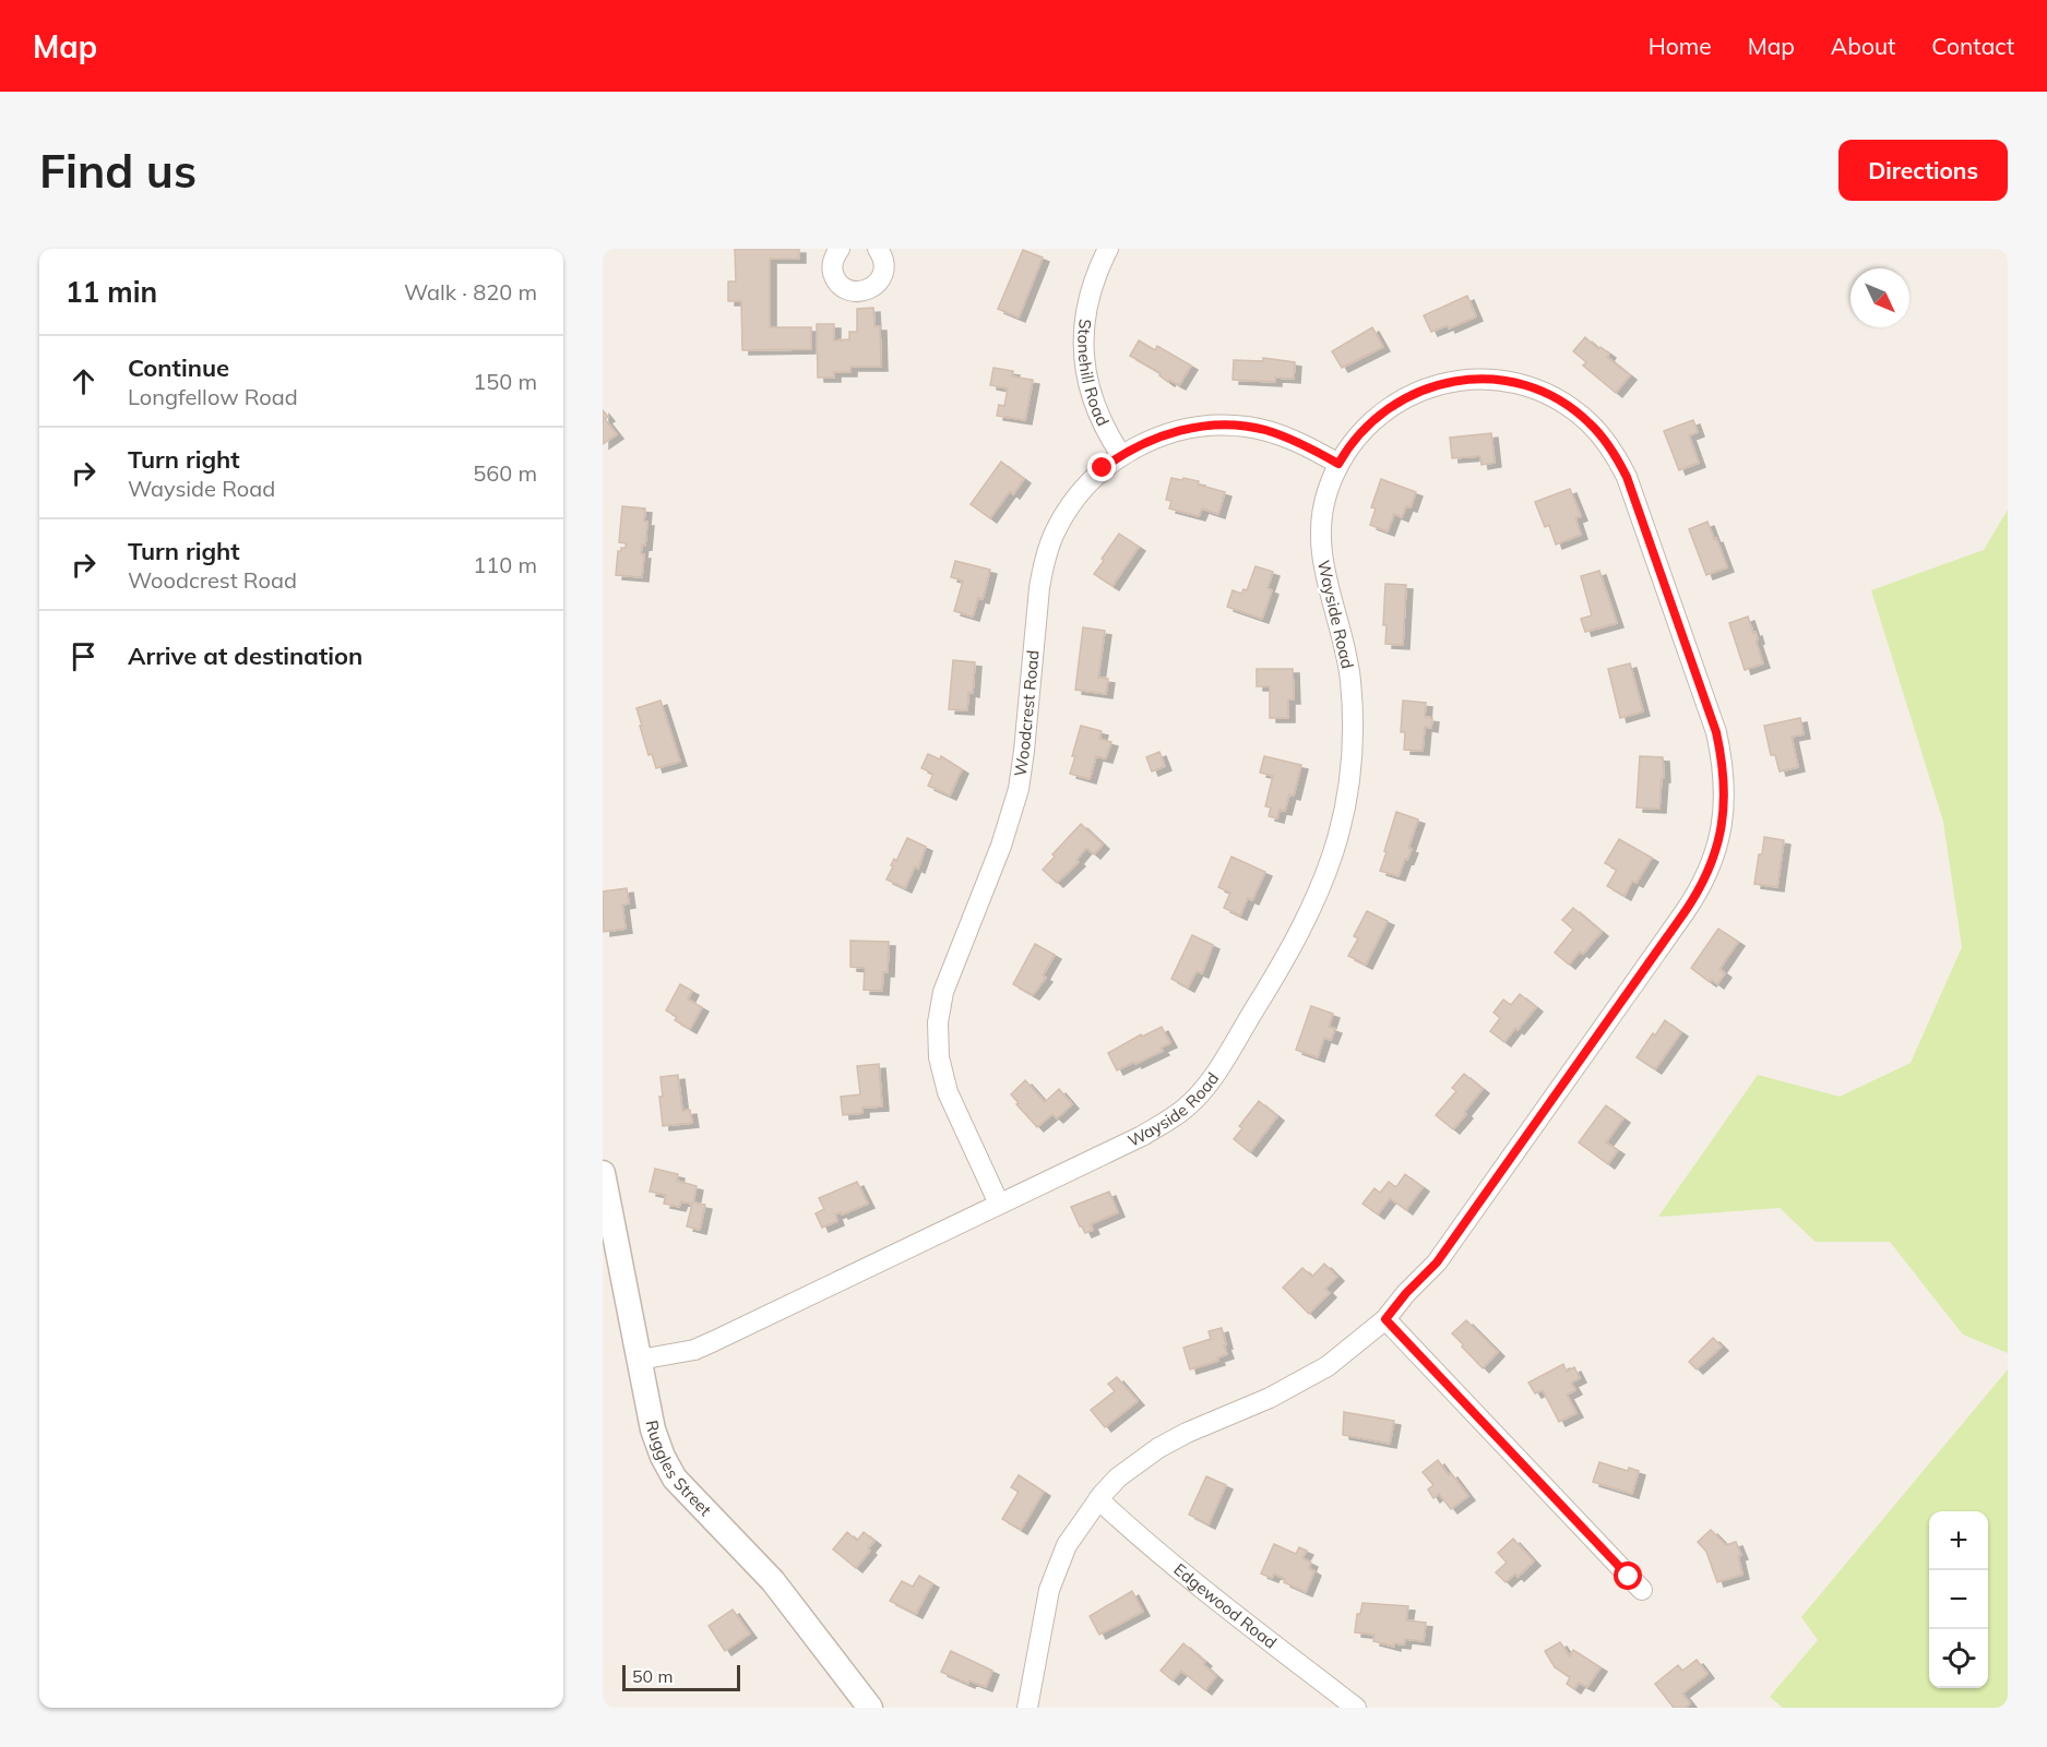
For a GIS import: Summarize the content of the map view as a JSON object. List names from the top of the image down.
{
  "streets": {
    "street": [
      "Stonehill Road",
      "Wayside Road",
      "Woodcrest Road",
      "Ruggles Street",
      "Edgewood Road"
    ]
  },
  "crossings": [
    ["Stonehill Road", "Woodcrest Road"],
    ["Wayside Road", "Woodcrest Road"],
    ["Wayside Road", "Ruggles Street"],
    ["Wayside Road", "Edgewood Road"]
  ],
  "scale_bar": "50 m",
  "north": "bottom right",
  "page": {
    "header": "Map",
    "nav": [
      "Home",
      "Map",
      "About",
      "Contact"
    ],
    "buttons": "Directions",
    "title": "Find us",
    "heading": ["11 min", "Walk · 820 m"],
    "list": [
      ["Continue", "Longfellow Road", "150 m"],
      ["Turn right", "Wayside Road", "560 m"],
      ["Turn right", "Woodcrest Road", "110 m"],
      "Arrive at destination"
    ],
    "map_buttons": ["+", "−"],
    "scale": "50 m"
  }
}
